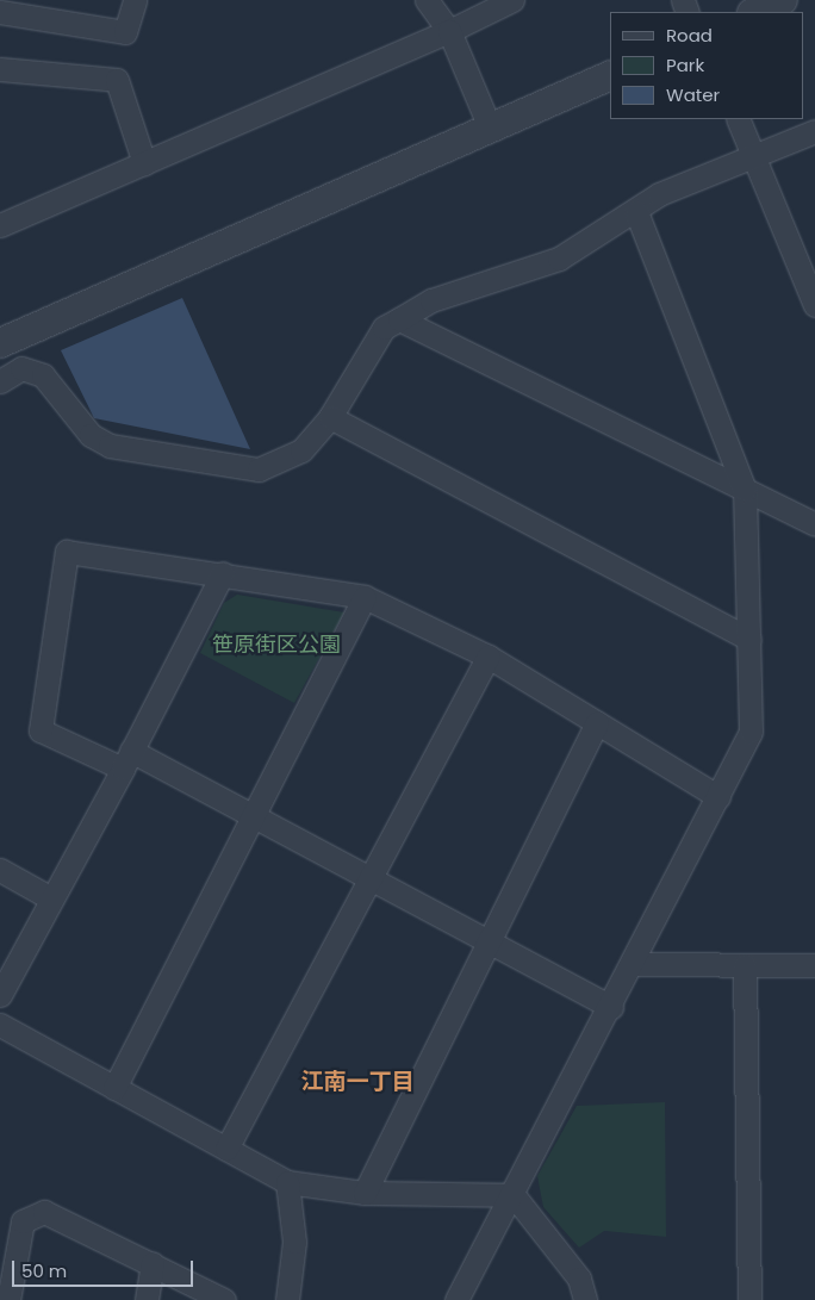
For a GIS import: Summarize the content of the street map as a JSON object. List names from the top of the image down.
{
  "districts": ["江南一丁目"],
  "parks": ["笹原街区公園"],
  "legend": ["Road", "Park", "Water"],
  "scale_bar": "50 m"
}
